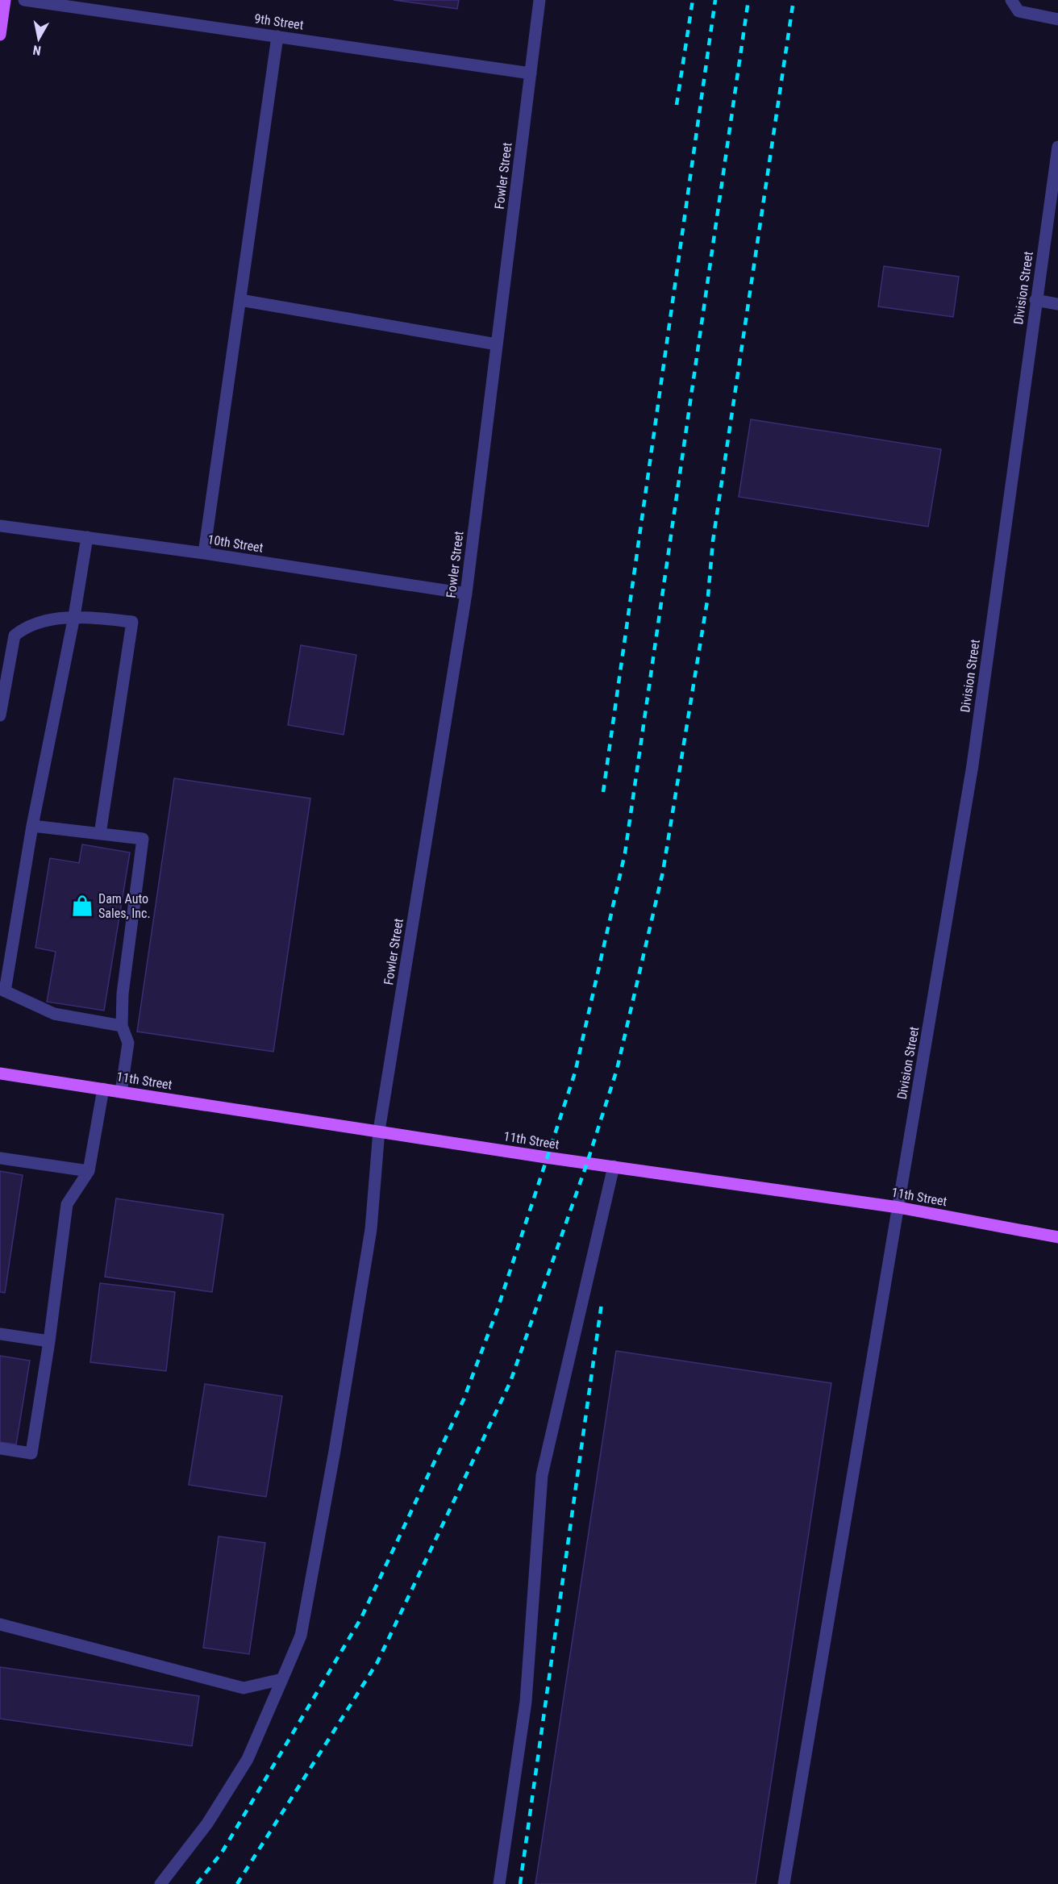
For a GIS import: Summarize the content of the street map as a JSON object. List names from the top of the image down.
{
  "streets": {
    "main road": ["11th Street"],
    "street": [
      "9th Street",
      "Fowler Street",
      "Division Street",
      "10th Street"
    ]
  },
  "crossings": [
    ["9th Street", "Fowler Street"],
    ["Fowler Street", "10th Street"],
    ["Fowler Street", "11th Street"],
    ["Division Street", "11th Street"]
  ],
  "places": {
    "shop": ["Dam Auto Sales, Inc."]
  },
  "north": "bottom"
}
